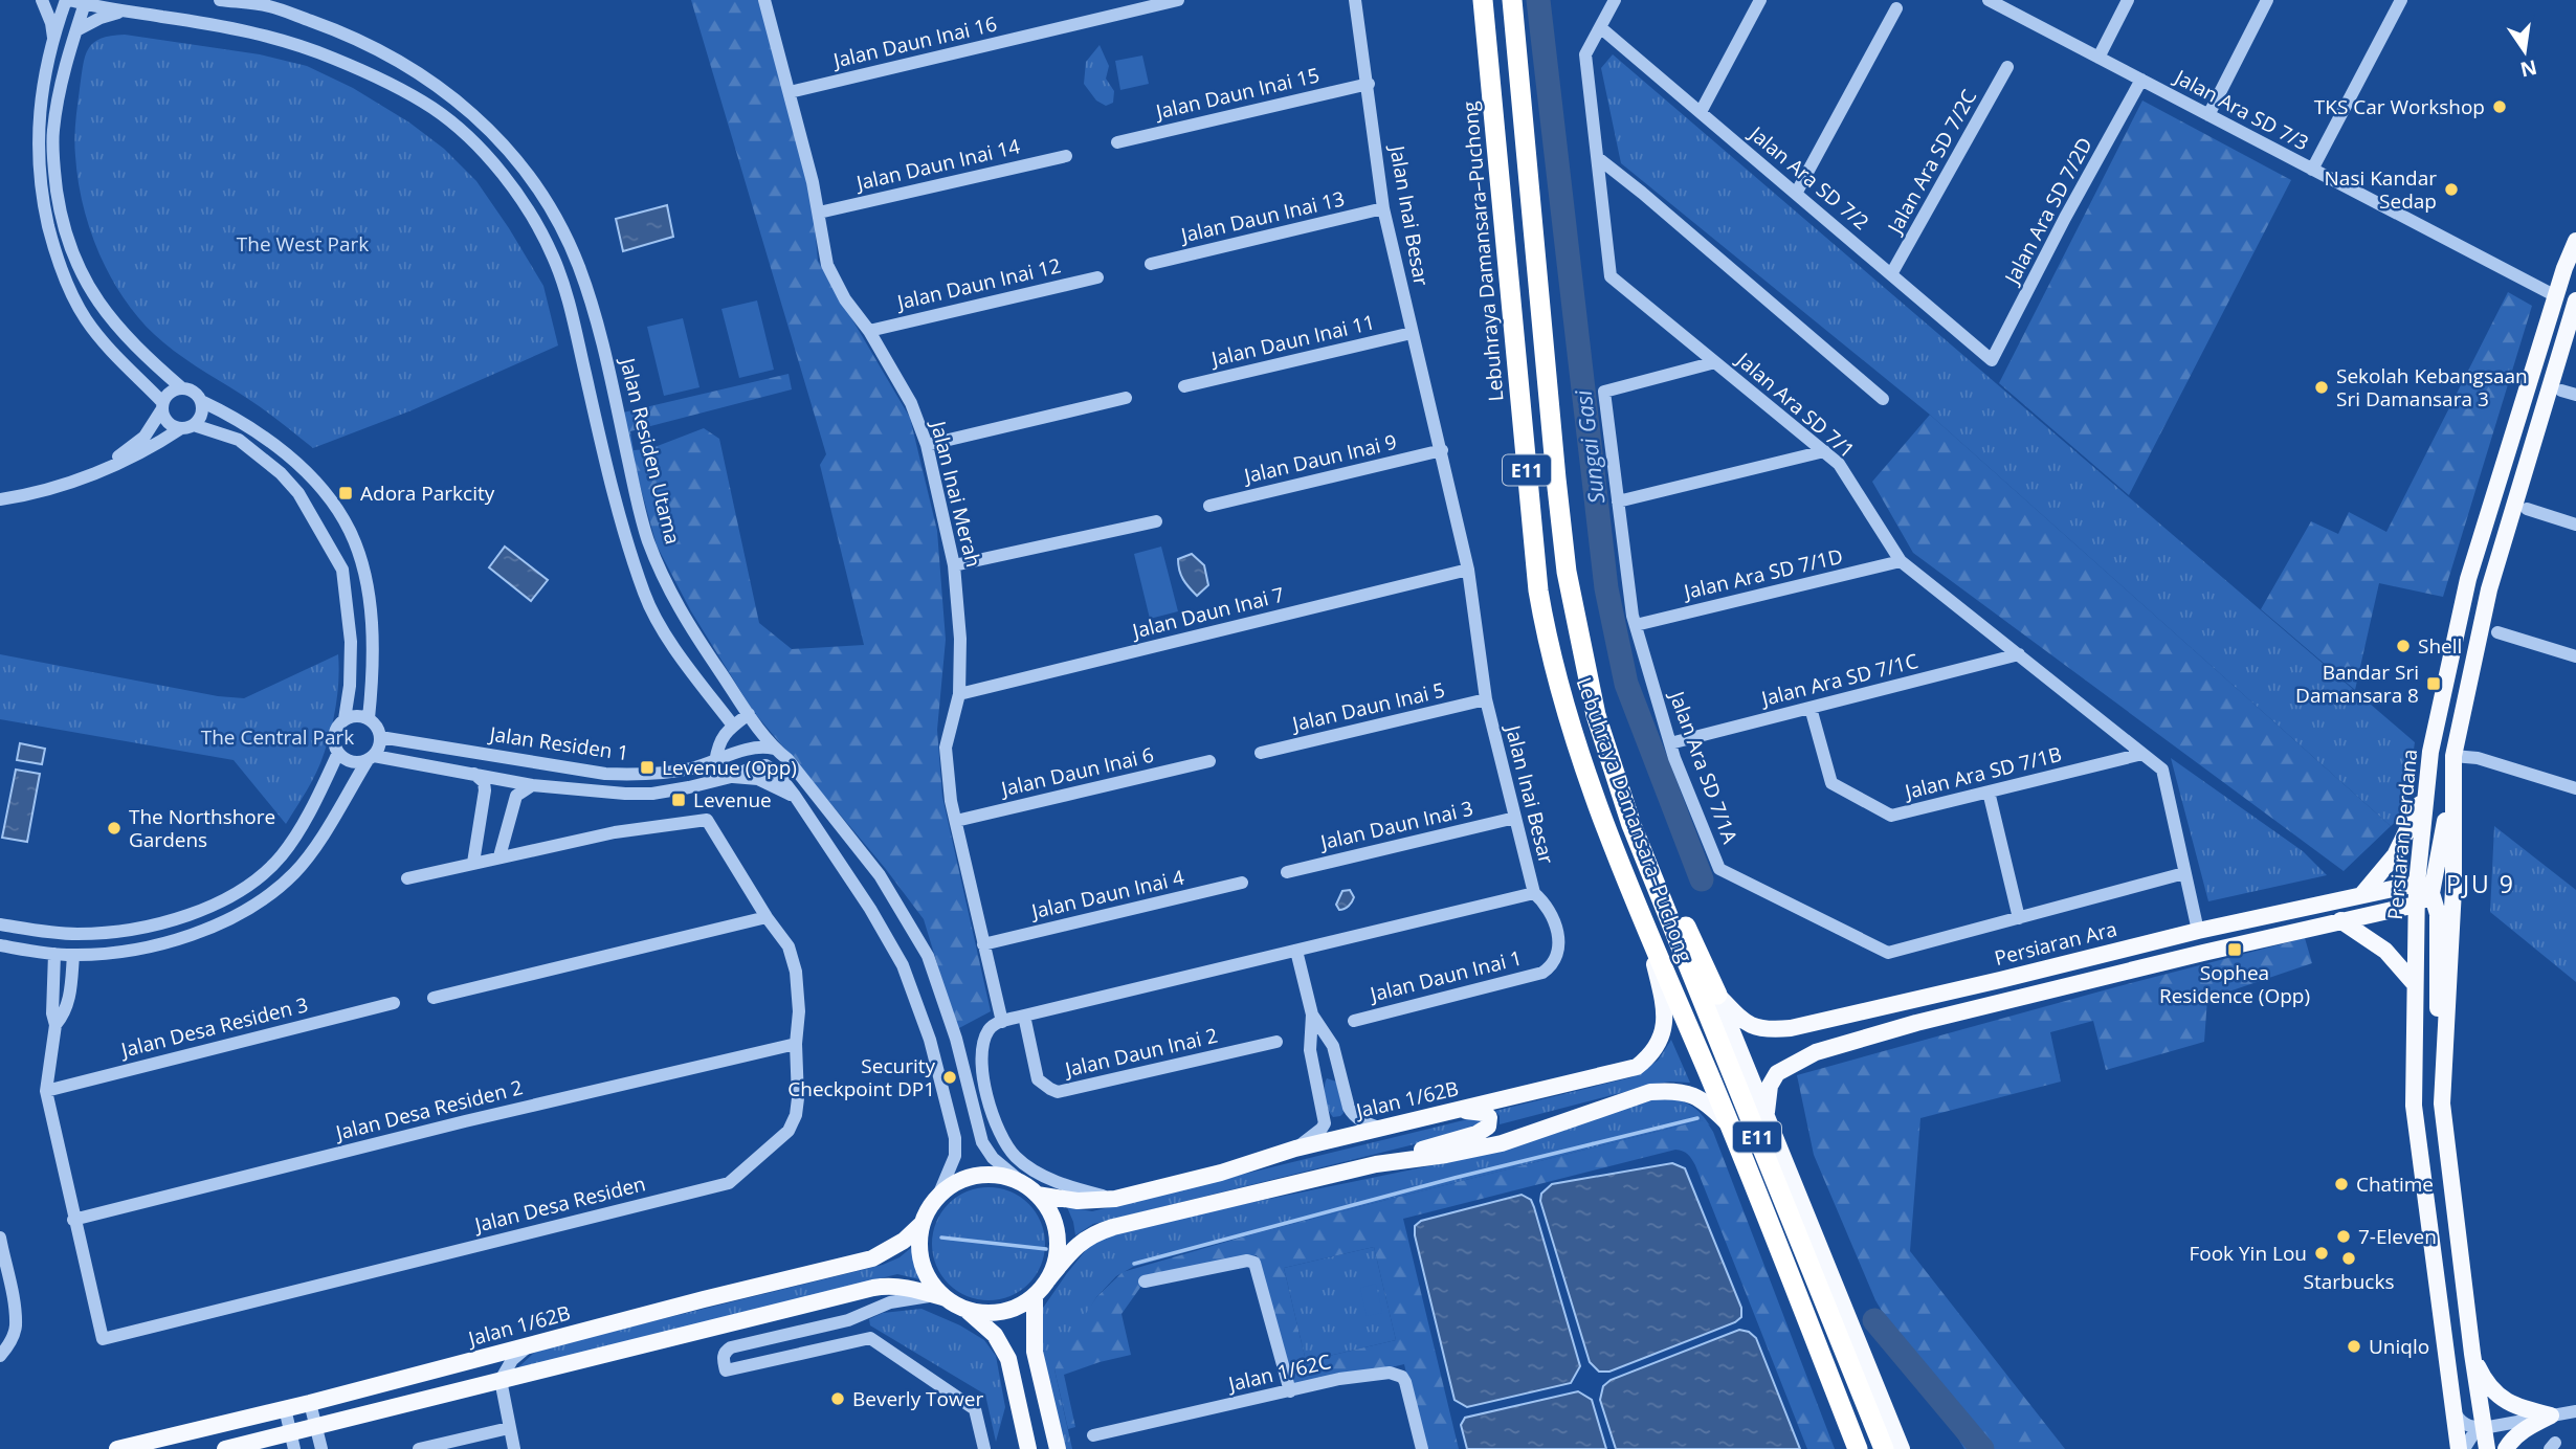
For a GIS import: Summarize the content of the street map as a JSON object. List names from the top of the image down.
{
  "streets": {
    "highway": ["Lebuhraya Damansara–Puchong", "E11"],
    "main road": ["Persiaran Perdana", "Persiaran Ara", "Jalan 1/62B"],
    "street": [
      "Jalan Daun Inai 16",
      "Jalan Daun Inai 15",
      "Jalan Ara SD 7/3",
      "Jalan Ara SD 7/2C",
      "Jalan Daun Inai 14",
      "Jalan Ara SD 7/2",
      "Jalan Ara SD 7/2D",
      "Jalan Inai Besar",
      "Jalan Daun Inai 13",
      "Jalan Daun Inai 12",
      "Jalan Daun Inai 11",
      "Jalan Ara SD 7/1",
      "Jalan Residen Utama",
      "Jalan Daun Inai 9",
      "Jalan Inai Merah",
      "Jalan Ara SD 7/1D",
      "Jalan Daun Inai 7",
      "Jalan Ara SD 7/1C",
      "Jalan Daun Inai 5",
      "Jalan Residen 1",
      "Jalan Ara SD 7/1A",
      "Jalan Daun Inai 6",
      "Jalan Ara SD 7/1B",
      "Jalan Daun Inai 3",
      "Jalan Daun Inai 4",
      "Jalan Daun Inai 1",
      "Jalan Desa Residen 3",
      "Jalan Daun Inai 2",
      "Jalan Desa Residen 2",
      "Jalan Desa Residen",
      "Jalan 1/62C"
    ]
  },
  "crossings": [
    ["Jalan Daun Inai 16", "Jalan Inai Merah"],
    ["Jalan Daun Inai 15", "Jalan Inai Besar"],
    ["Jalan Ara SD 7/3", "Jalan Ara SD 7/2D"],
    ["Jalan Ara SD 7/3", "Persiaran Perdana"],
    ["Jalan Ara SD 7/2C", "Jalan Ara SD 7/2"],
    ["Jalan Daun Inai 14", "Jalan Inai Merah"],
    ["Jalan Ara SD 7/2", "Jalan Ara SD 7/2D"],
    ["Jalan Ara SD 7/2", "Jalan Ara SD 7/1"],
    ["Jalan Inai Besar", "Jalan Daun Inai 13"],
    ["Jalan Inai Besar", "Jalan Daun Inai 11"],
    ["Jalan Inai Besar", "Jalan Daun Inai 9"],
    ["Jalan Inai Besar", "Jalan Inai Merah"],
    ["Jalan Inai Besar", "Jalan Daun Inai 7"],
    ["Jalan Inai Besar", "Jalan Daun Inai 5"],
    ["Jalan Inai Besar", "Jalan Daun Inai 3"],
    ["Jalan Inai Besar", "Jalan Daun Inai 1"],
    ["Jalan Inai Besar", "Jalan Daun Inai 2"],
    ["Lebuhraya Damansara–Puchong", "E11"],
    ["Lebuhraya Damansara–Puchong", "Jalan 1/62B"],
    ["Jalan Daun Inai 12", "Jalan Inai Merah"],
    ["Jalan Ara SD 7/1", "Jalan Ara SD 7/1D"],
    ["Jalan Ara SD 7/1", "Jalan Ara SD 7/1C"],
    ["Jalan Ara SD 7/1", "Jalan Ara SD 7/1A"],
    ["Jalan Ara SD 7/1", "Jalan Ara SD 7/1B"],
    ["Jalan Ara SD 7/1", "Persiaran Ara"],
    ["Jalan Residen Utama", "Jalan Residen 1"],
    ["Jalan Residen Utama", "Jalan 1/62B"],
    ["Jalan Inai Merah", "Jalan Daun Inai 7"],
    ["Jalan Inai Merah", "Jalan Daun Inai 6"],
    ["Jalan Inai Merah", "Jalan Daun Inai 4"],
    ["Jalan Ara SD 7/1D", "Jalan Ara SD 7/1A"],
    ["Jalan Ara SD 7/1C", "Jalan Ara SD 7/1A"],
    ["Jalan Ara SD 7/1C", "Jalan Ara SD 7/1B"],
    ["Persiaran Perdana", "Persiaran Ara"],
    ["Jalan Desa Residen 3", "Jalan Desa Residen"],
    ["Jalan Desa Residen 2", "Jalan Desa Residen"]
  ],
  "districts": ["PJU 9"],
  "water": ["Sungai Gasi"],
  "parks": ["The West Park", "The Central Park"],
  "places": {
    "other": [
      "TKS Car Workshop",
      "Nasi Kandar Sedap",
      "Sekolah Kebangsaan Sri Damansara 3",
      "Shell",
      "The Northshore Gardens",
      "Security Checkpoint DP1",
      "Chatime",
      "7-Eleven",
      "Fook Yin Lou",
      "Starbucks",
      "Uniqlo",
      "Beverly Tower"
    ],
    "transit": [
      "Adora Parkcity",
      "Bandar Sri Damansara 8",
      "Levenue (Opp)",
      "Levenue",
      "Sophea Residence (Opp)"
    ]
  },
  "north": "bottom"
}
